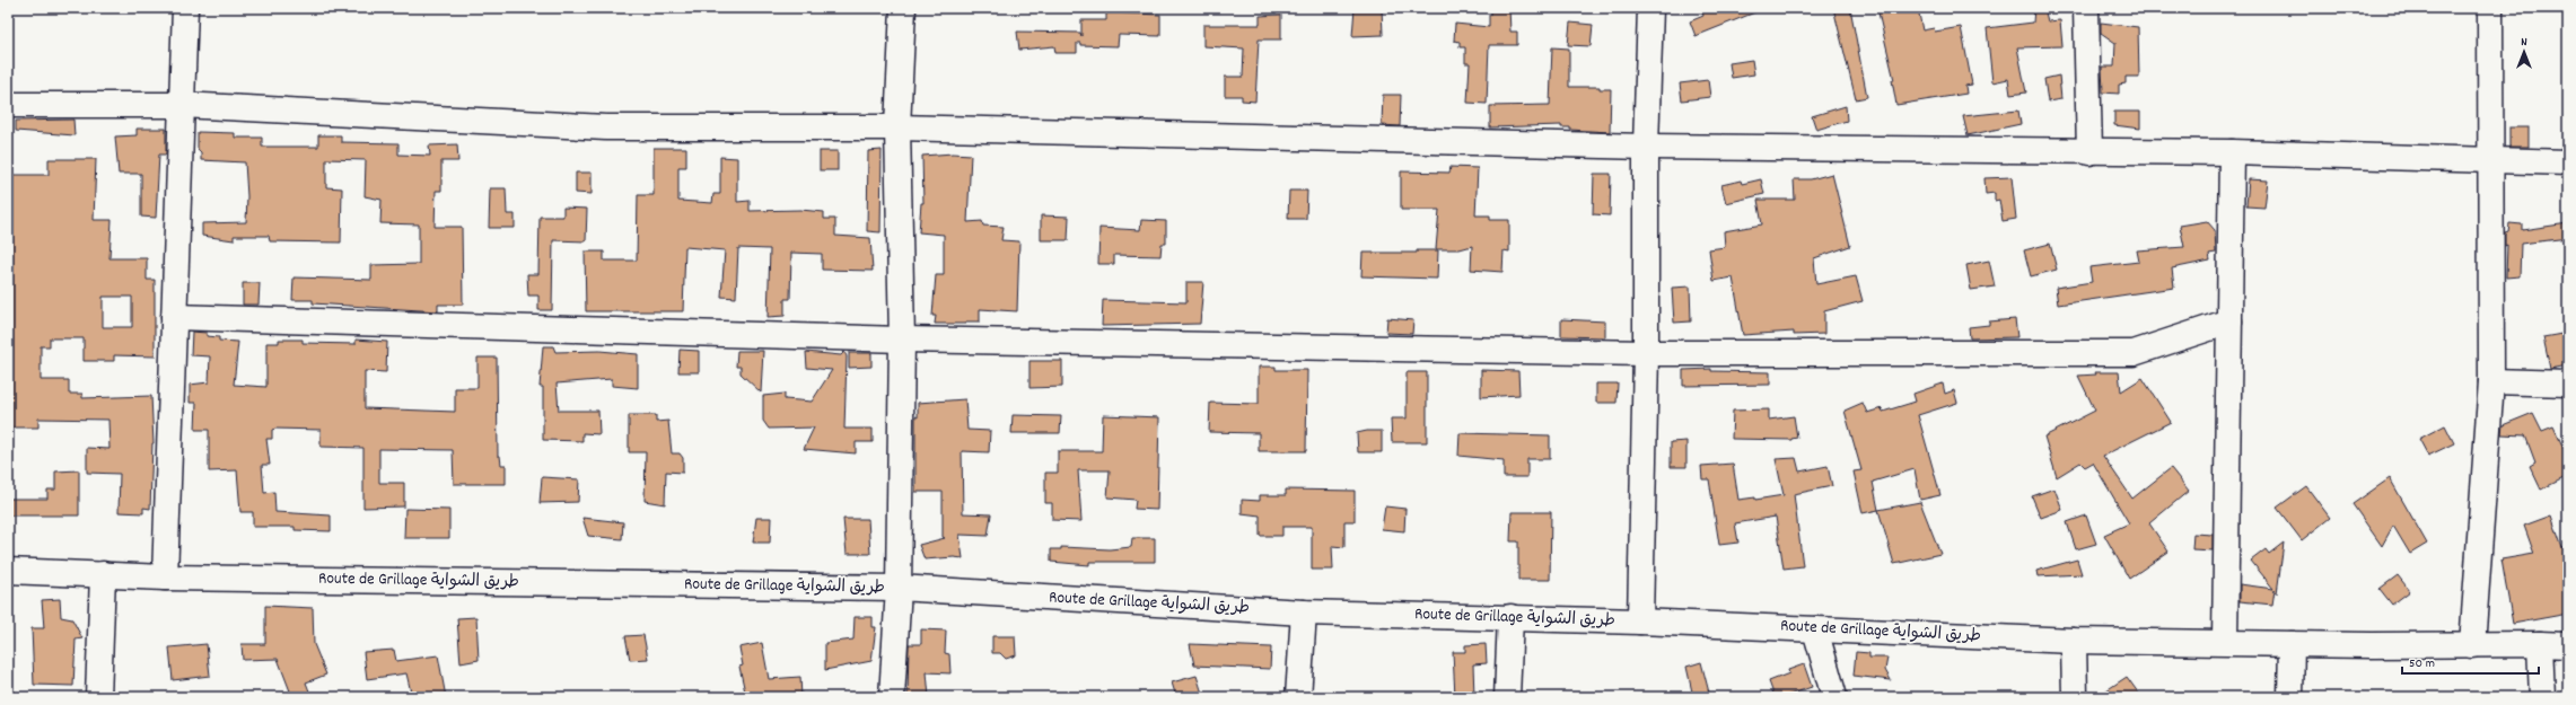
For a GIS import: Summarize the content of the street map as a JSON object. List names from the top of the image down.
{
  "streets": {
    "street": ["Route de Grillage طريق الشواية"]
  },
  "scale_bar": "50 m",
  "north": "top"
}
